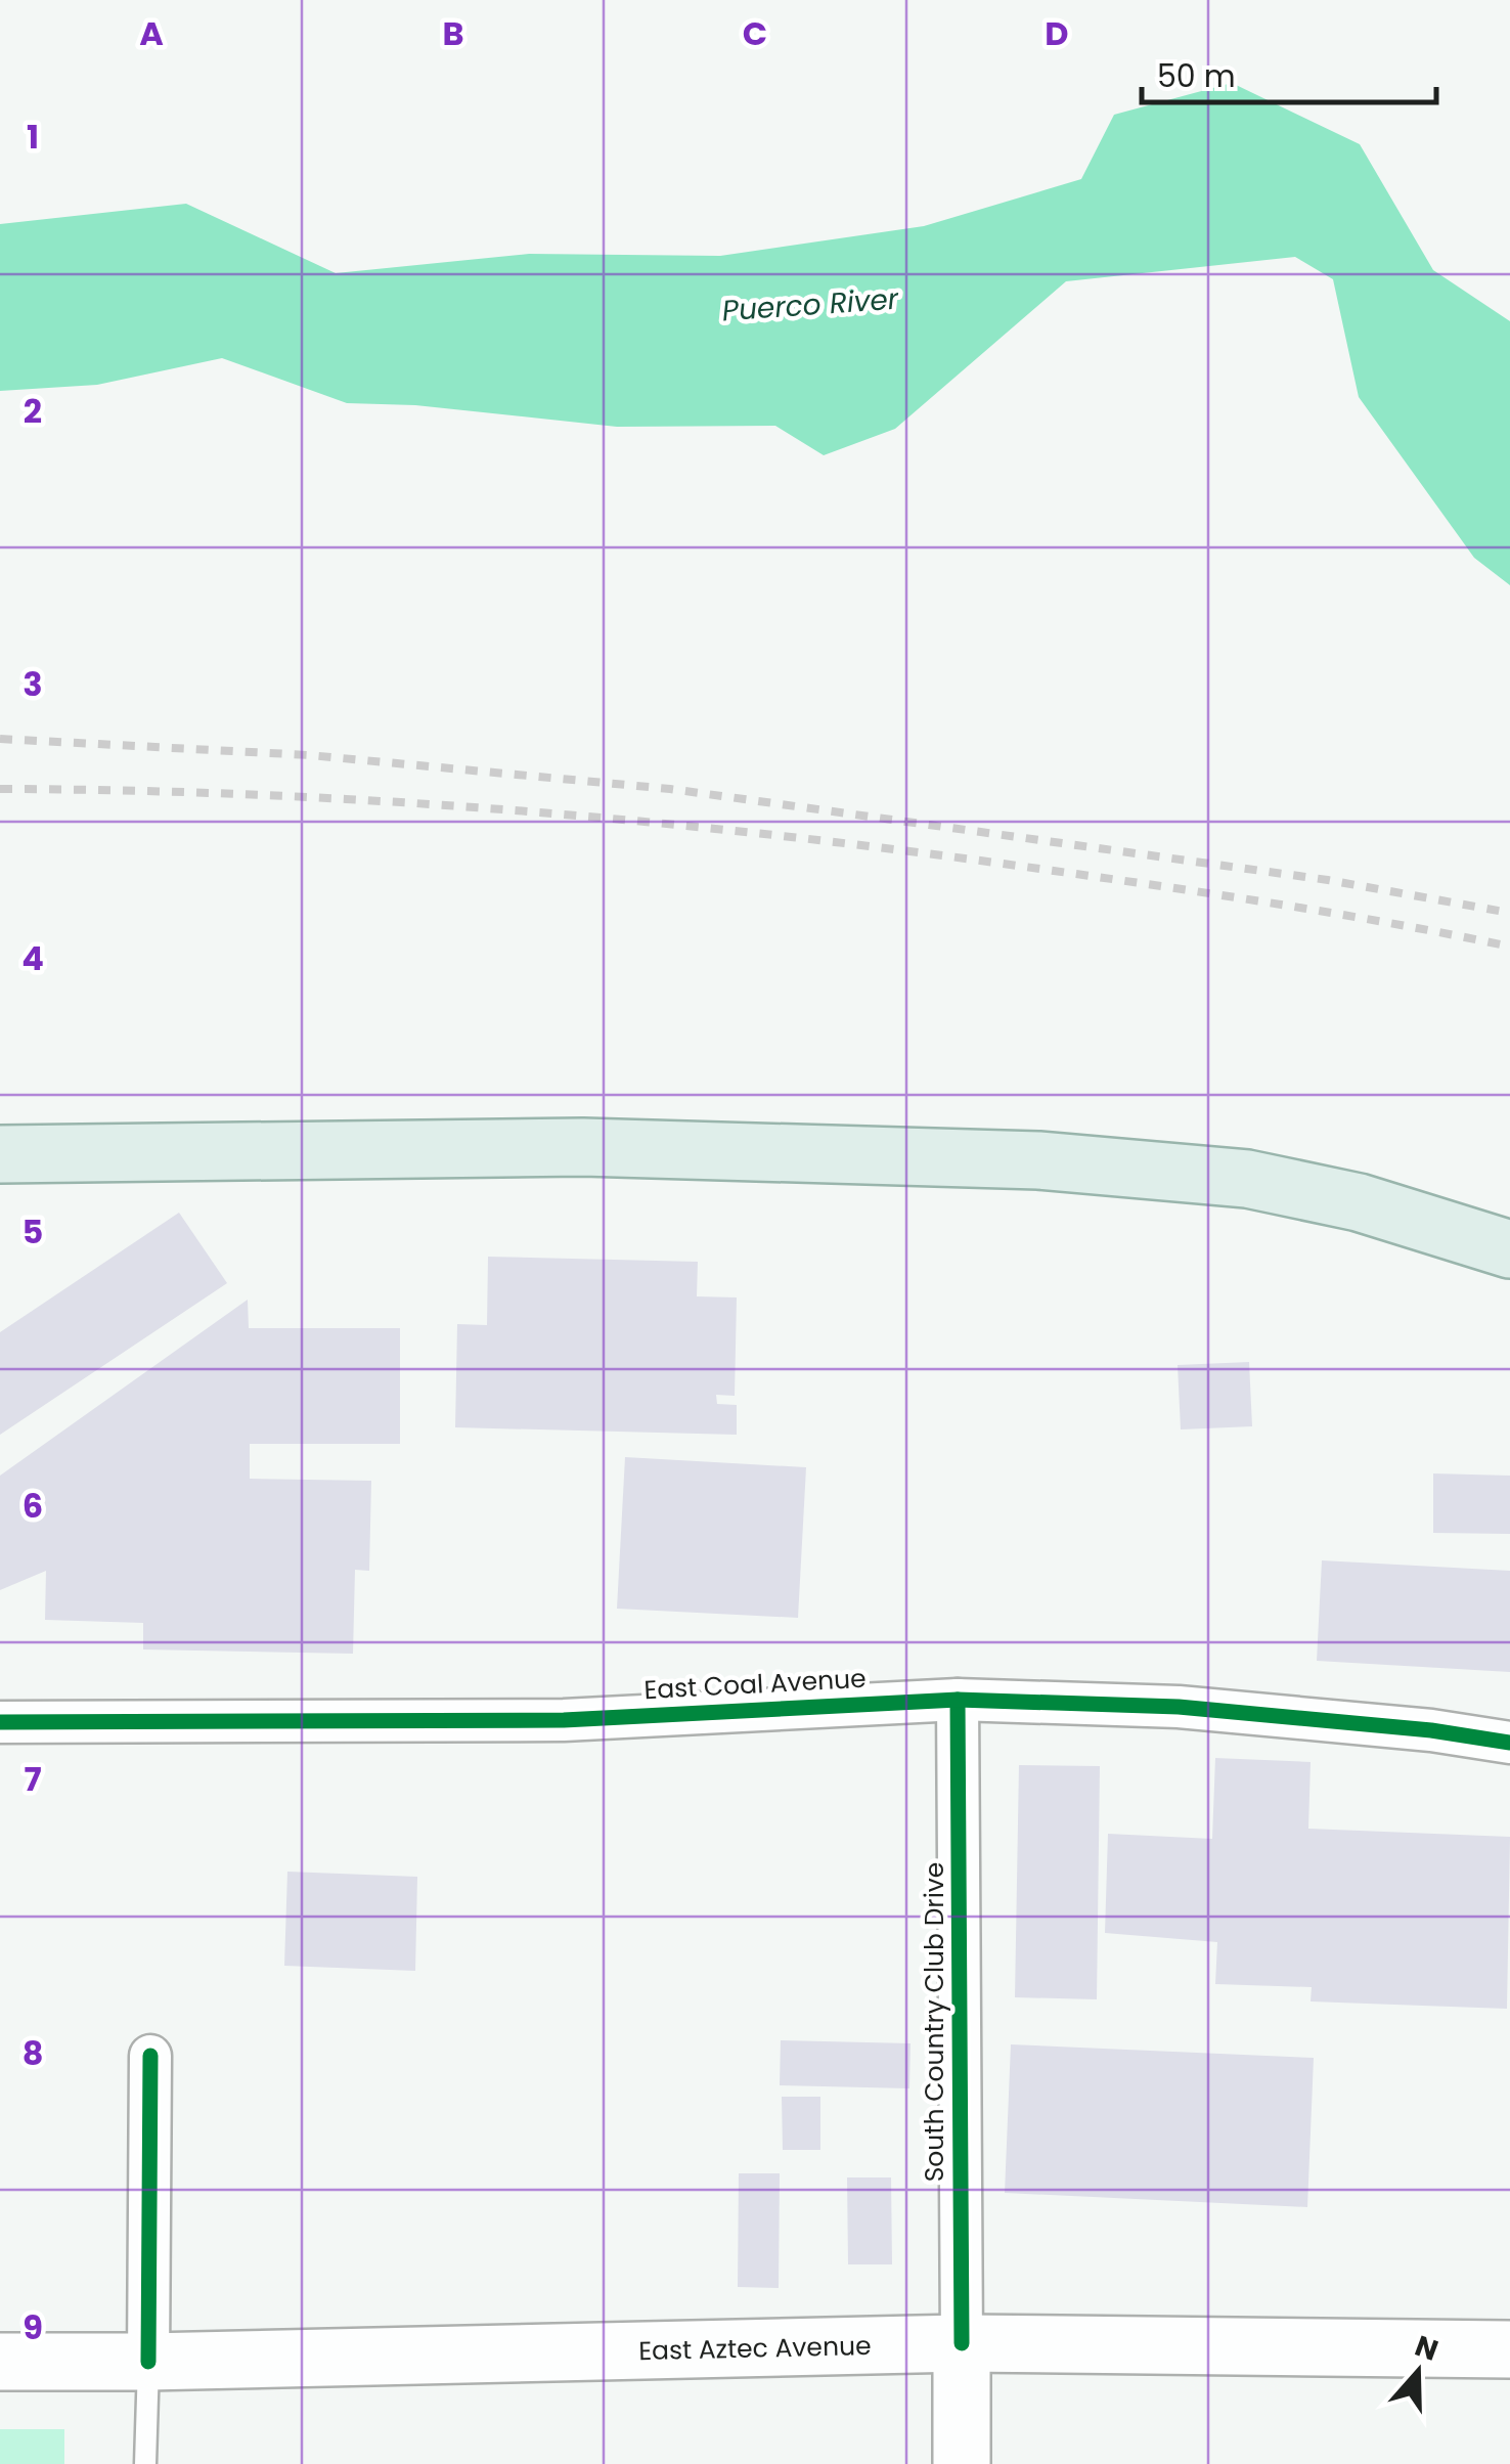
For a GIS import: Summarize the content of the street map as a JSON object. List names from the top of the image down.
{
  "streets": {
    "main road": ["South Country Club Drive", "East Aztec Avenue"],
    "street": ["East Coal Avenue"]
  },
  "crossings": [
    ["East Coal Avenue", "South Country Club Drive"],
    ["South Country Club Drive", "East Aztec Avenue"]
  ],
  "water": ["Puerco River"],
  "scale_bar": "50 m",
  "north": "top",
  "grid": {
    "columns": [
      "A",
      "B",
      "C",
      "D"
    ],
    "rows": [
      "1",
      "2",
      "3",
      "4",
      "5",
      "6",
      "7",
      "8",
      "9"
    ]
  }
}
